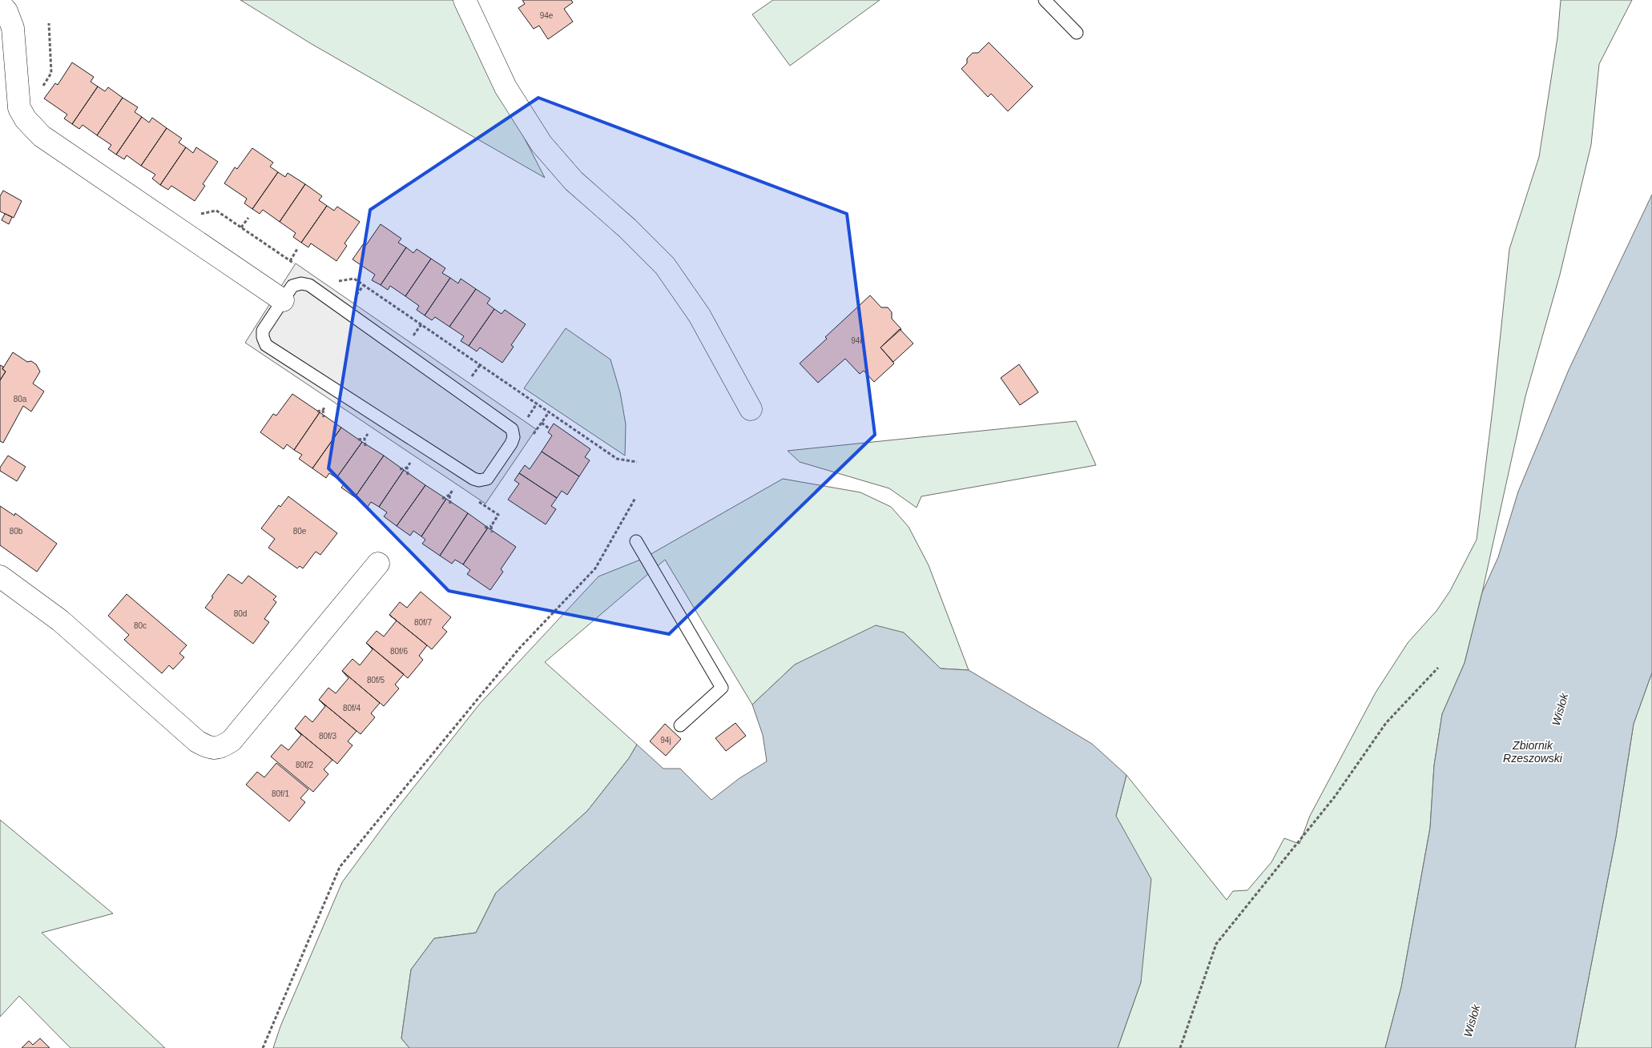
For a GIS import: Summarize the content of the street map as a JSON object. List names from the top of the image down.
{
  "water": ["Wisłok", "Zbiornik Rzeszowski"],
  "house_numbers": [
    "94e",
    "94i",
    "80a",
    "80b",
    "80e",
    "80d",
    "80f/7",
    "80c",
    "80f/6",
    "80f/5",
    "80f/4",
    "80f/3",
    "94j",
    "80f/2",
    "80f/1"
  ]
}
